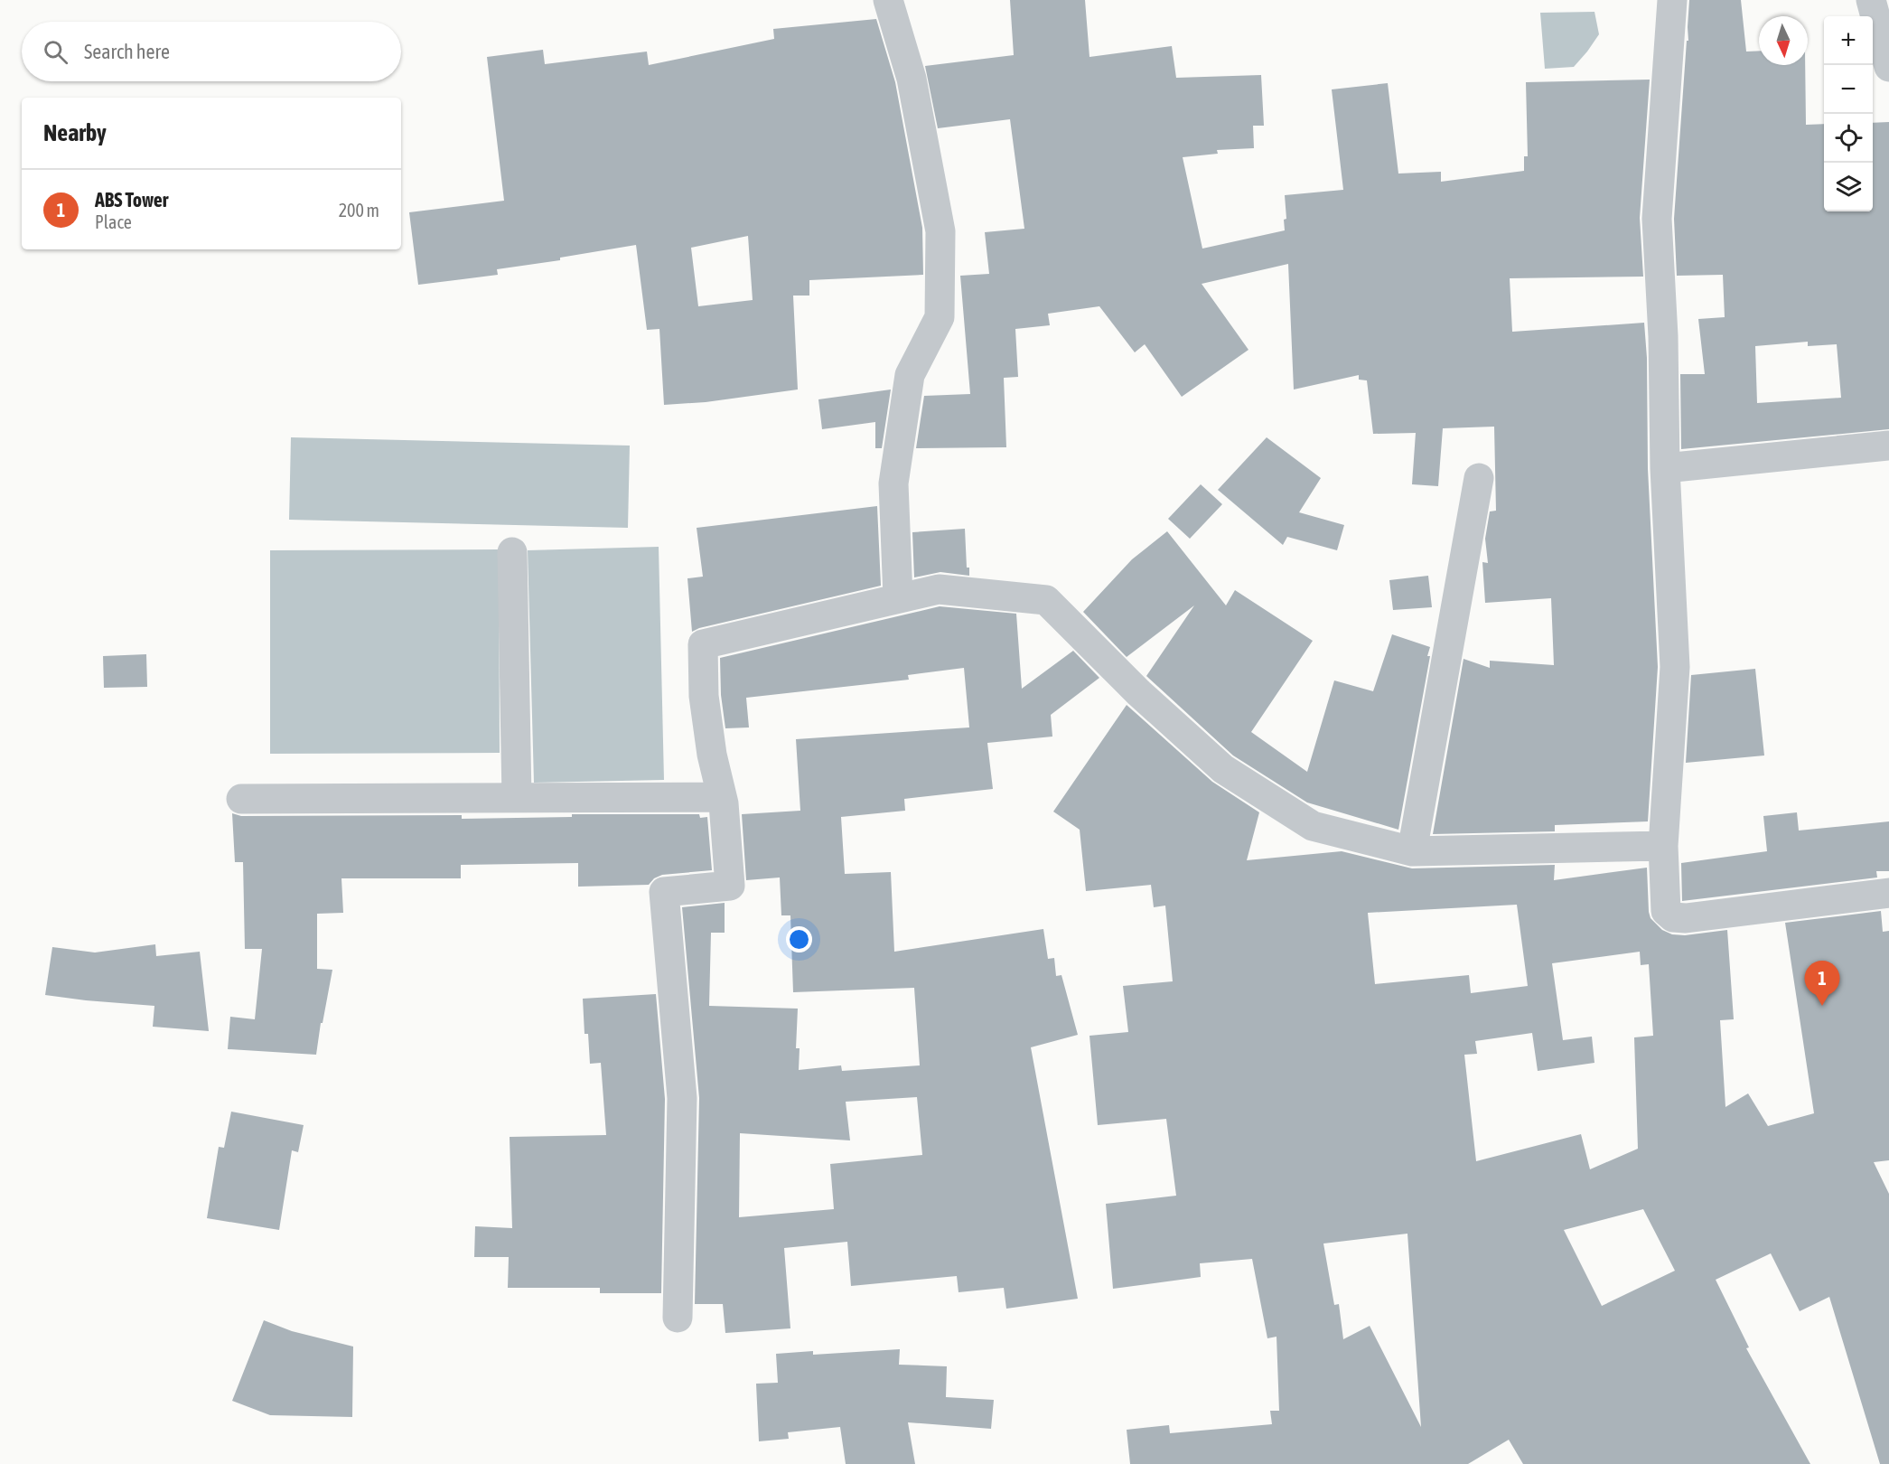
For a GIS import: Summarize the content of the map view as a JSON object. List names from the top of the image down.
{
  "north": "bottom",
  "page": {
    "map_buttons": ["+", "−"],
    "search": "Search here",
    "heading": "Nearby",
    "list": [
      {
        "mark": "1",
        "name": "ABS Tower",
        "note": "Place",
        "value": "200 m"
      }
    ],
    "pins": "1"
  }
}
